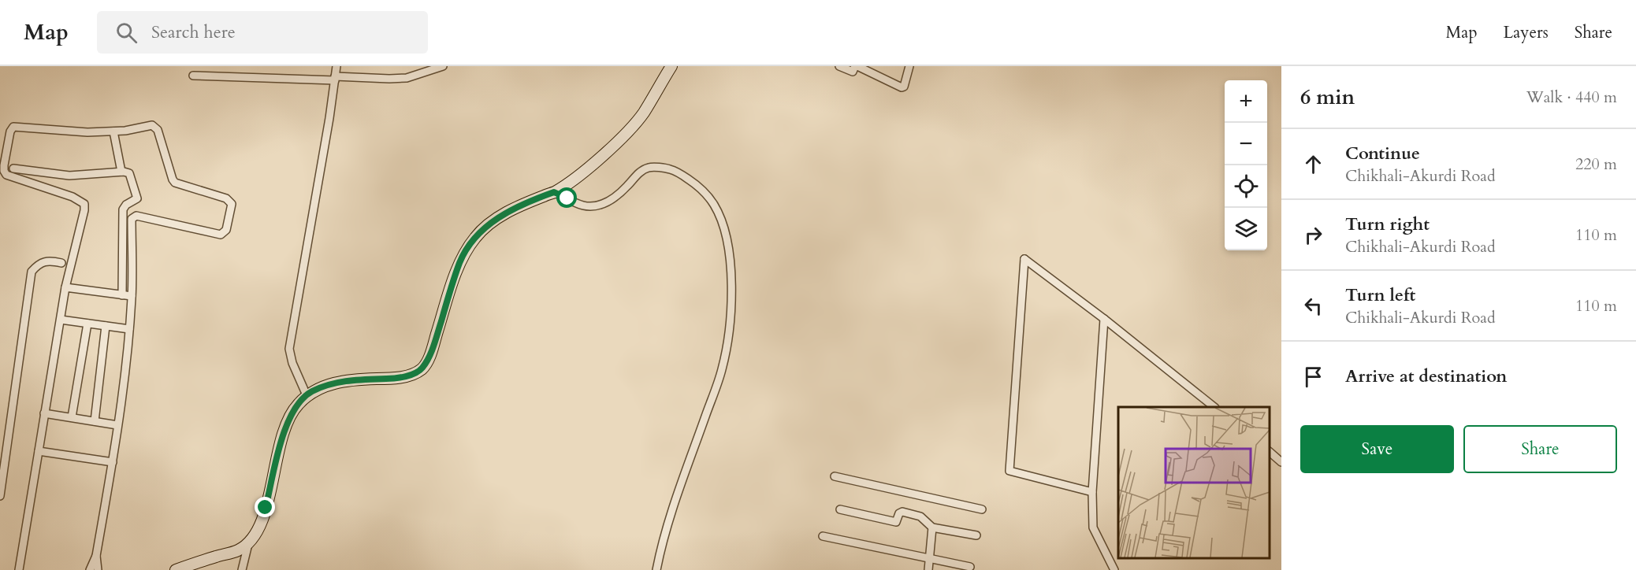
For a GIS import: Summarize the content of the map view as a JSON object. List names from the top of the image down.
{
  "page": {
    "header": "Map",
    "search": "Search here",
    "nav": ["Map", "Layers", "Share"],
    "heading": ["6 min", "Walk · 440 m"],
    "map_buttons": ["+", "−"],
    "list": [
      ["Continue", "Chikhali-Akurdi Road", "220 m"],
      ["Turn right", "Chikhali-Akurdi Road", "110 m"],
      ["Turn left", "Chikhali-Akurdi Road", "110 m"],
      "Arrive at destination"
    ],
    "buttons": ["Save", "Share"]
  }
}
